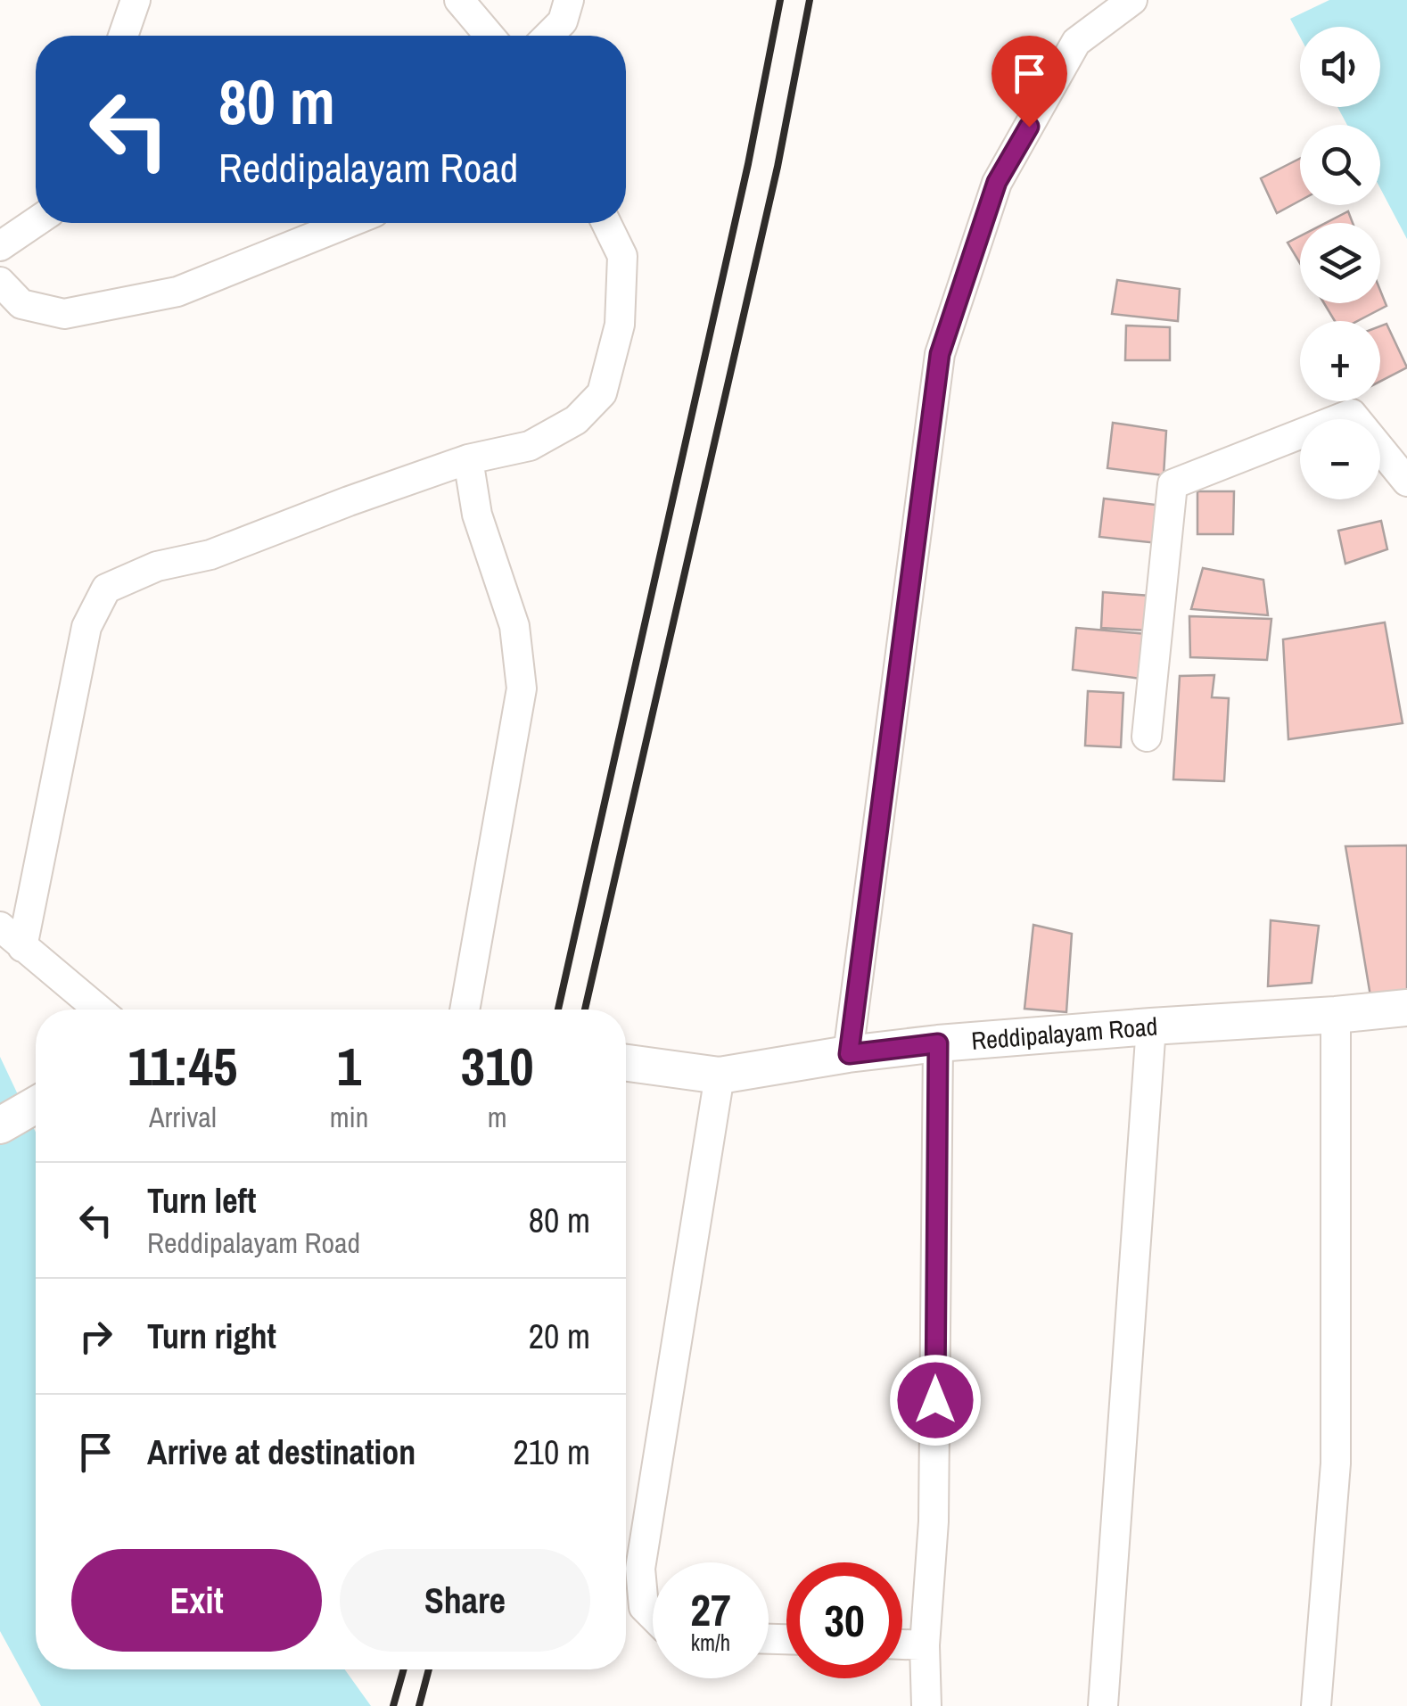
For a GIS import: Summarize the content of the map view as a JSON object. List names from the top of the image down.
{
  "streets": {
    "street": ["Reddipalayam Road"]
  },
  "page": {
    "map_buttons": ["+", "−"],
    "turn": ["80 m", "Reddipalayam Road"],
    "eta": [
      "11:45",
      "Arrival",
      "1",
      "min",
      "310",
      "m"
    ],
    "list": [
      {
        "name": "Turn left",
        "note": "Reddipalayam Road",
        "value": "80 m"
      },
      {
        "name": "Turn right",
        "value": "20 m"
      },
      {
        "name": "Arrive at destination",
        "value": "210 m"
      }
    ],
    "buttons": ["Exit", "Share"],
    "speed": "27 km/h",
    "limit": "30"
  }
}
